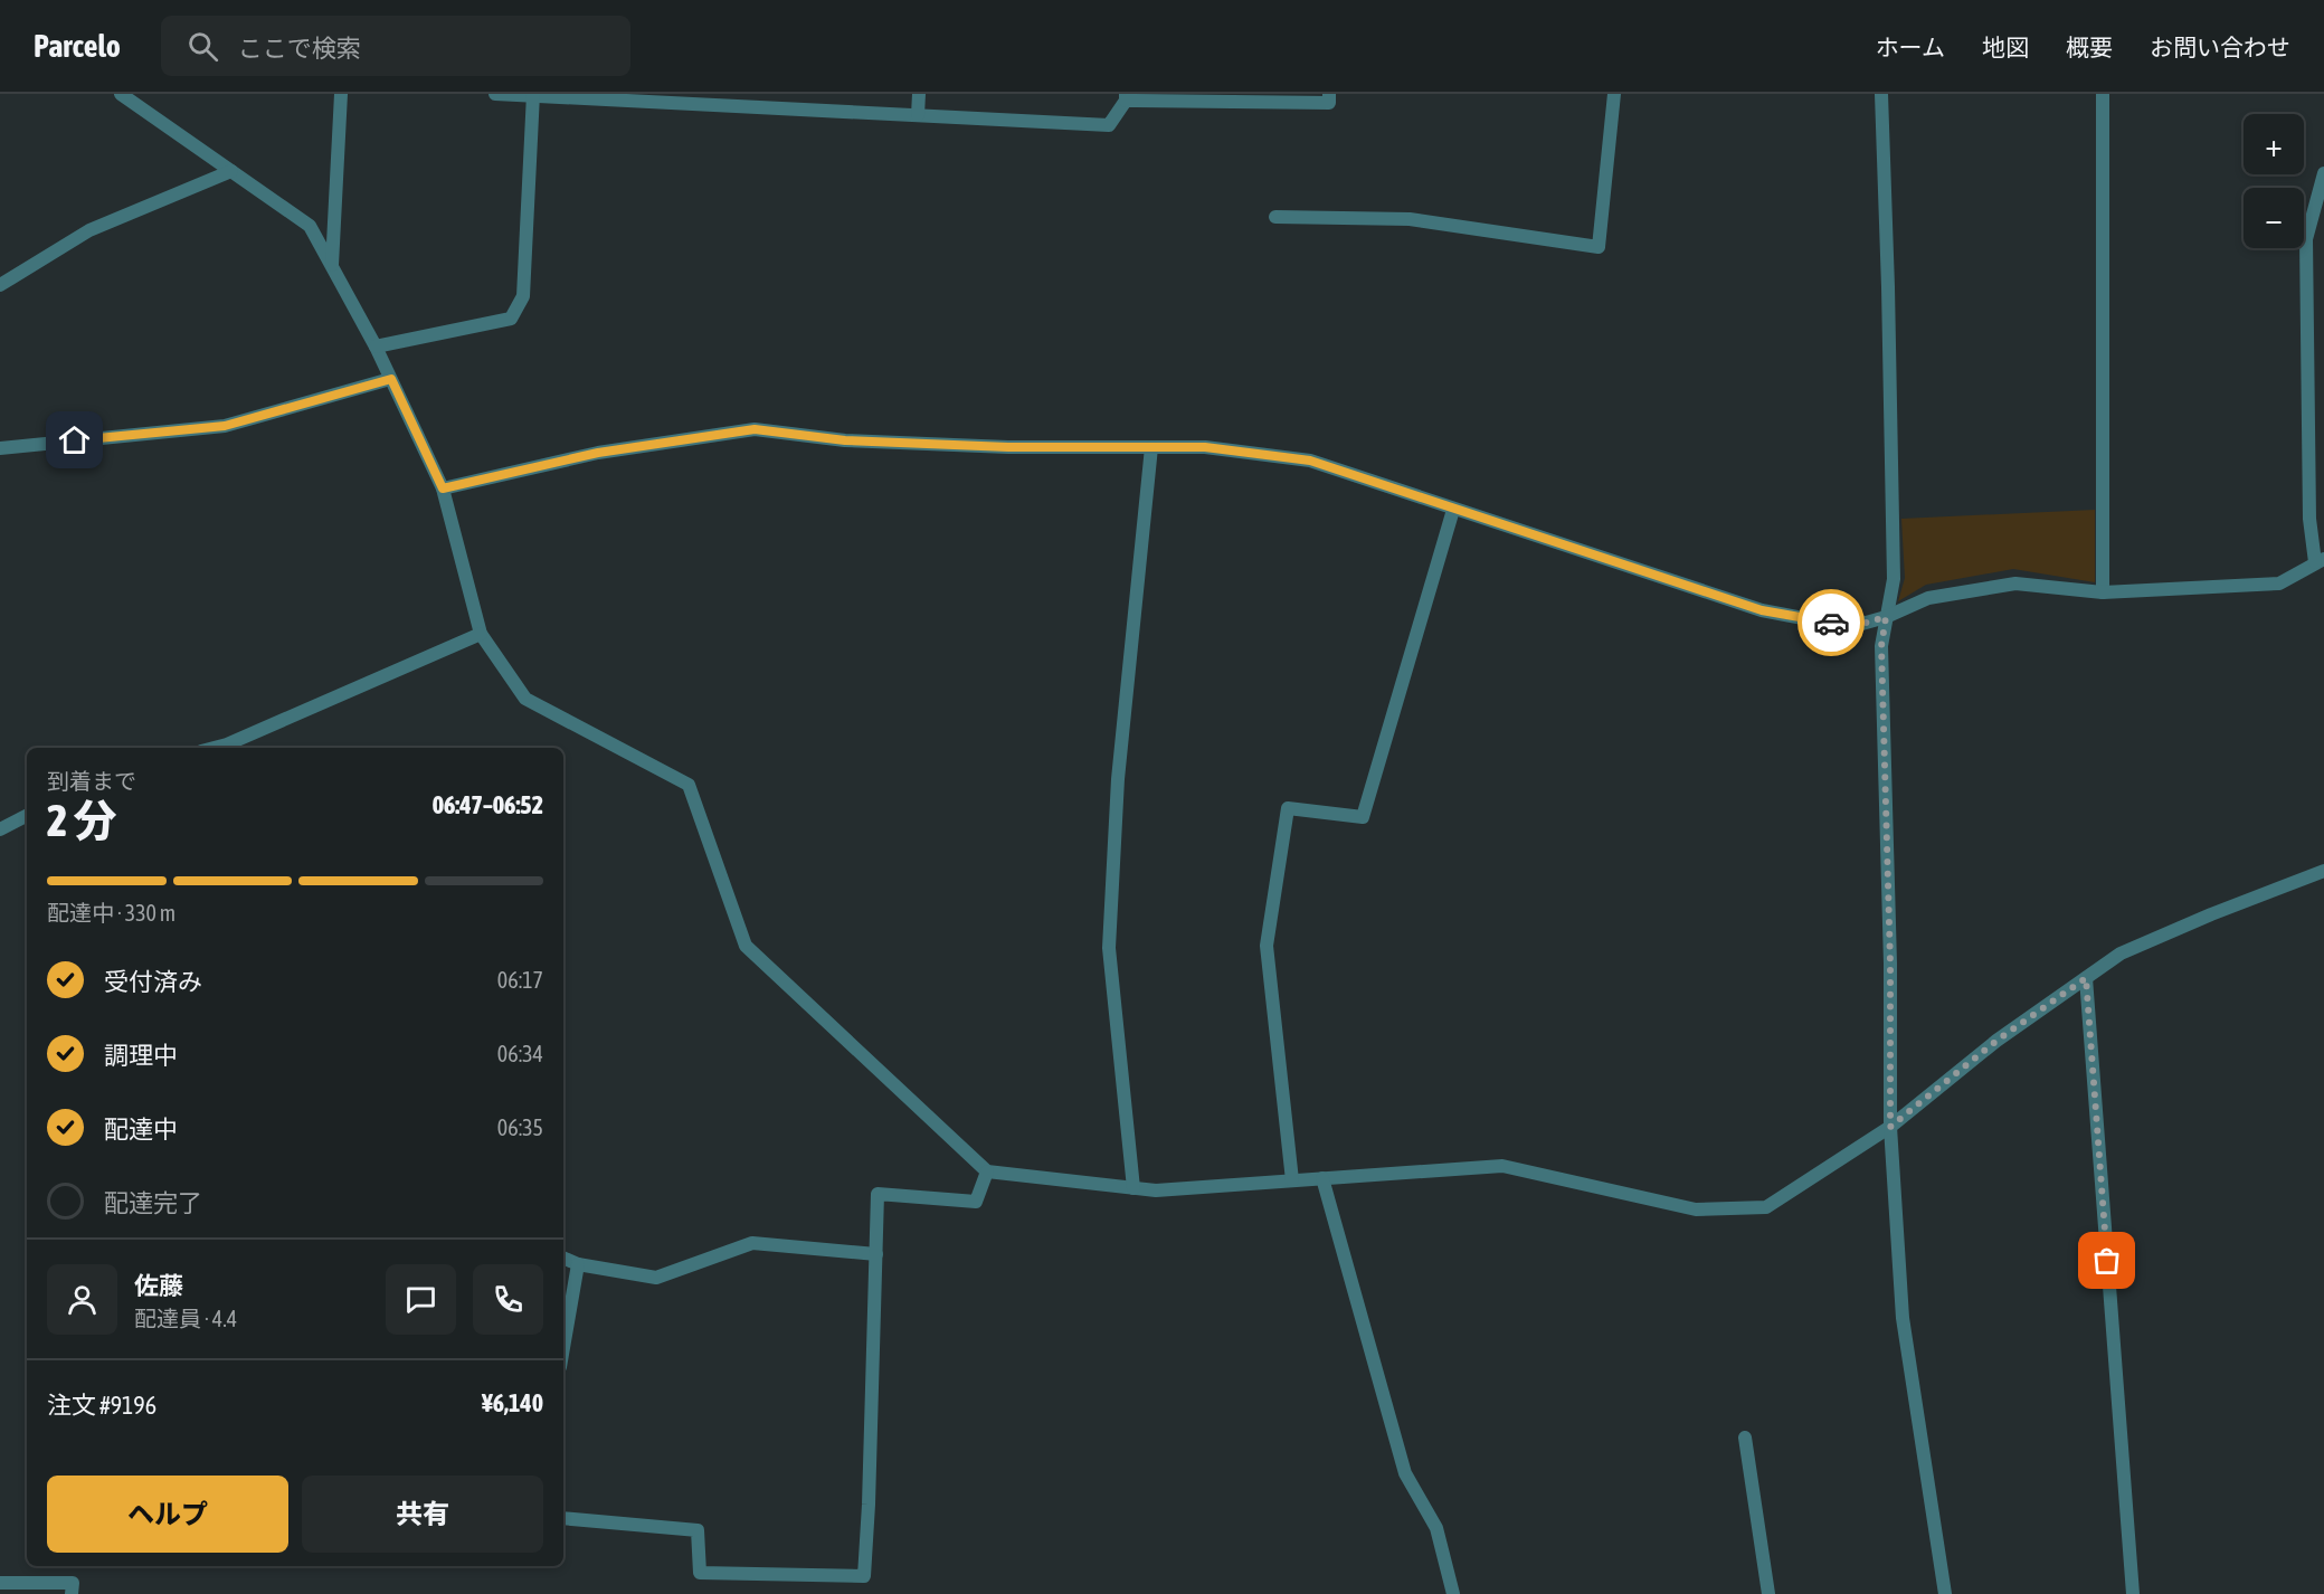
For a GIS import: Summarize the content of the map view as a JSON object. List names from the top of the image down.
{
  "page": {
    "header": "Parcelo",
    "search": "ここで検索",
    "nav": [
      "ホーム",
      "地図",
      "概要",
      "お問い合わせ"
    ],
    "map_buttons": ["+", "−"],
    "heading": ["2 分", "到着まで", "06:47–06:52"],
    "panel": [
      "佐藤",
      "配達員 · 4.4",
      "注文 #9196",
      "¥6,140"
    ],
    "bar": "配達中 · 330 m",
    "list": [
      ["受付済み", "06:17"],
      ["調理中", "06:34"],
      ["配達中", "06:35"],
      "配達完了"
    ],
    "buttons": ["ヘルプ", "共有"]
  }
}
